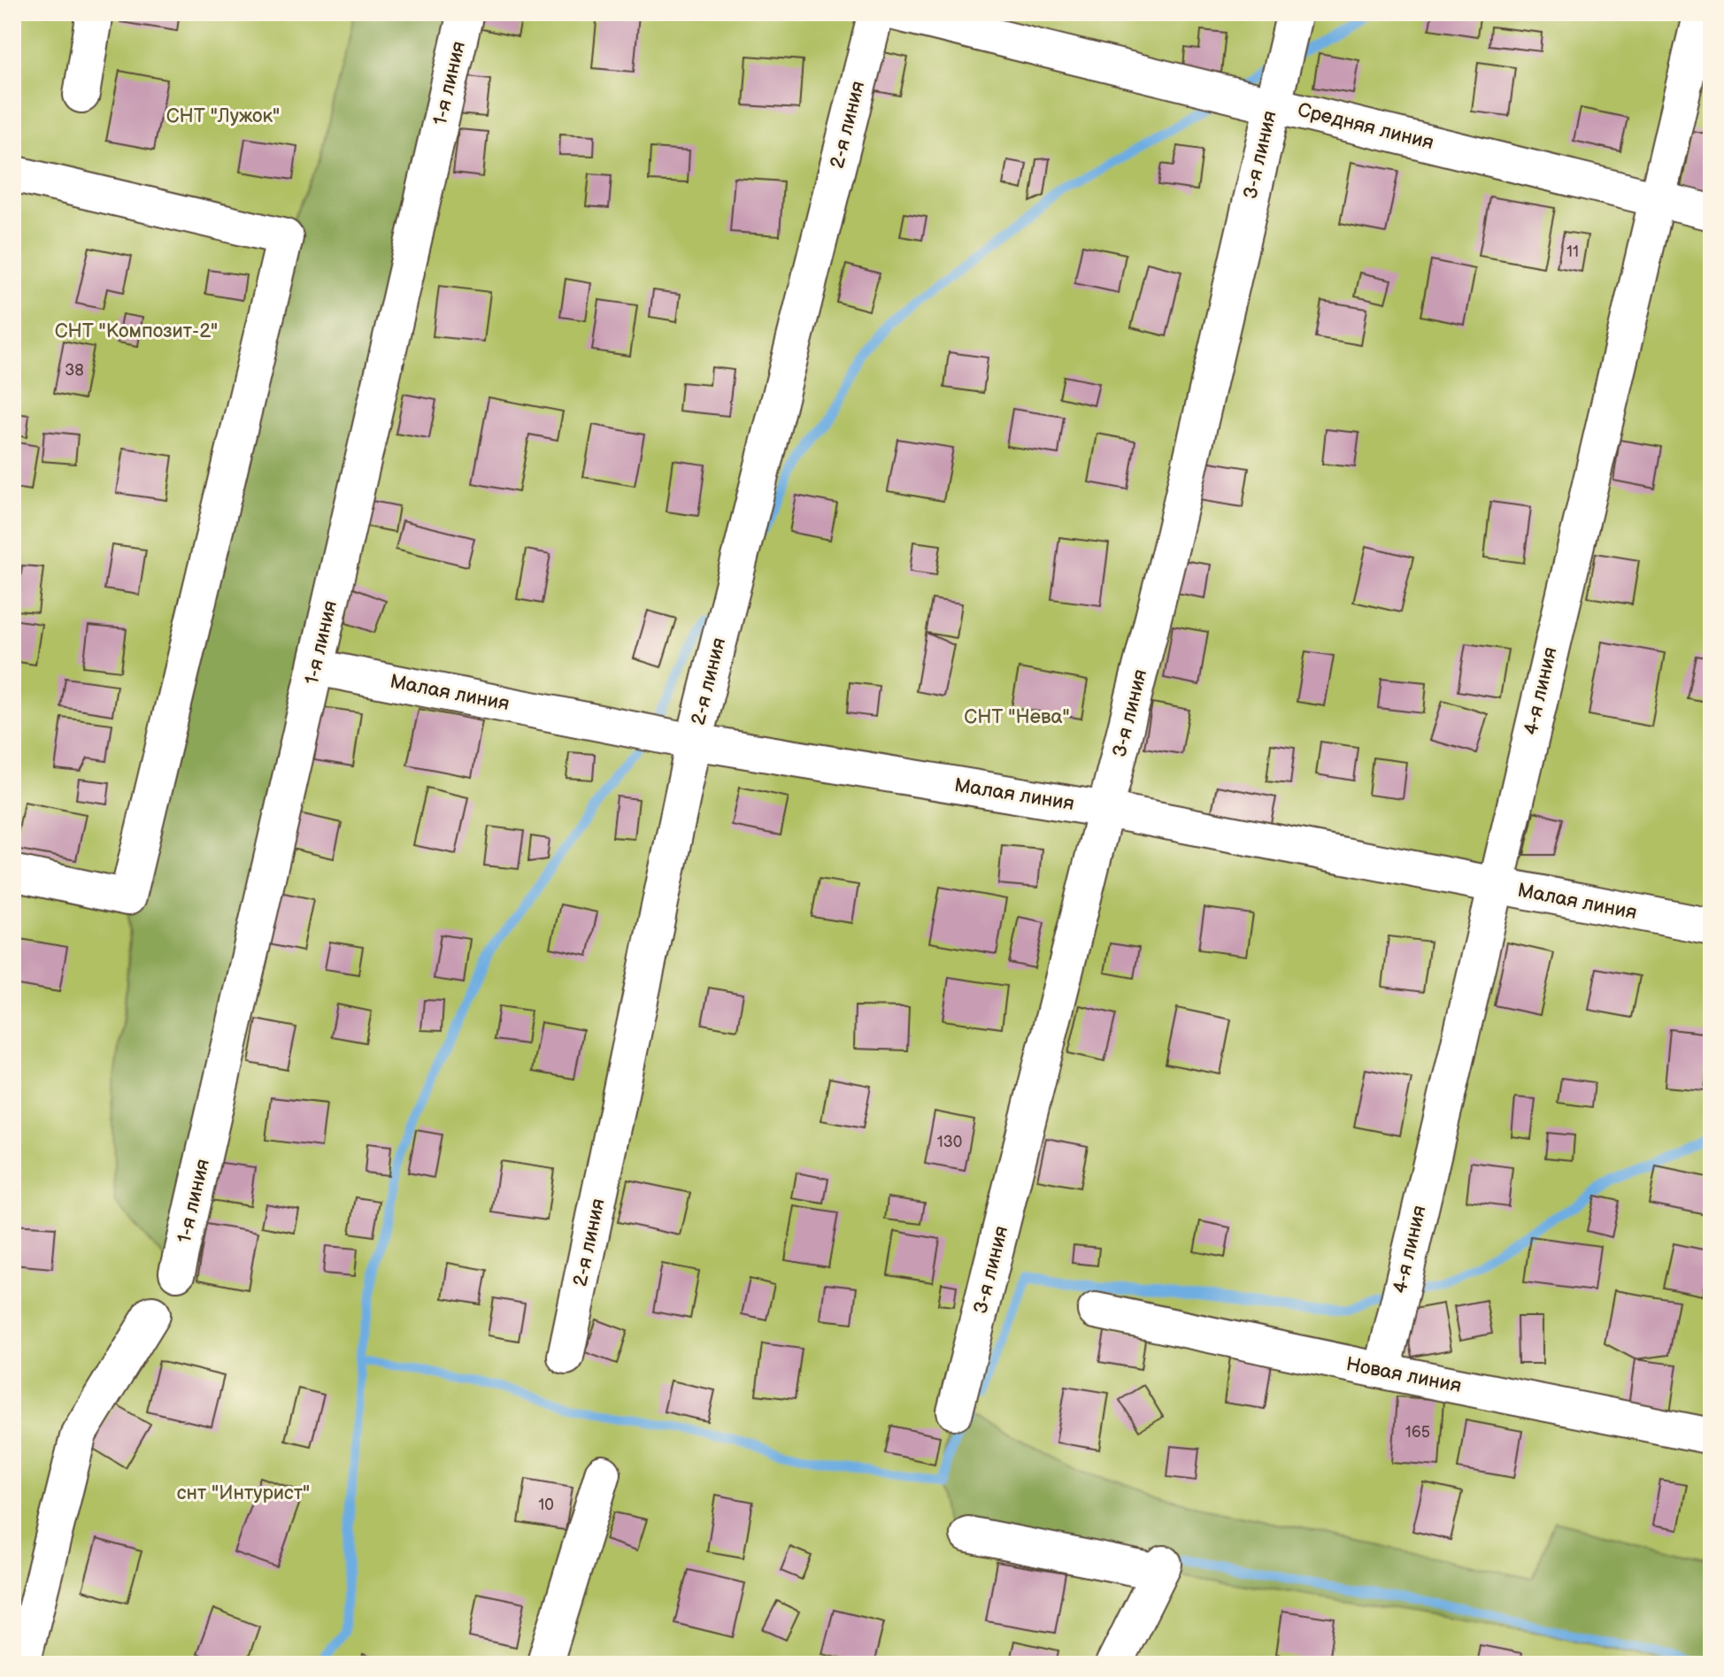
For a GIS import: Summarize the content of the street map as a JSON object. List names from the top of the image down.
{
  "streets": {
    "street": [
      "1-я линия",
      "2-я линия",
      "Средняя линия",
      "3-я линия",
      "4-я линия",
      "Малая линия",
      "Новая линия"
    ]
  },
  "crossings": [
    ["1-я линия", "Малая линия"],
    ["2-я линия", "Малая линия"],
    ["Средняя линия", "3-я линия"],
    ["Средняя линия", "4-я линия"],
    ["3-я линия", "Малая линия"],
    ["4-я линия", "Малая линия"],
    ["4-я линия", "Новая линия"]
  ],
  "parks": [
    "СНТ \"Лужок\"",
    "СНТ \"Композит-2\"",
    "СНТ \"Нева\"",
    "снт \"Интурист\""
  ],
  "house_numbers": [
    "11",
    "38",
    "130",
    "165",
    "10"
  ]
}
